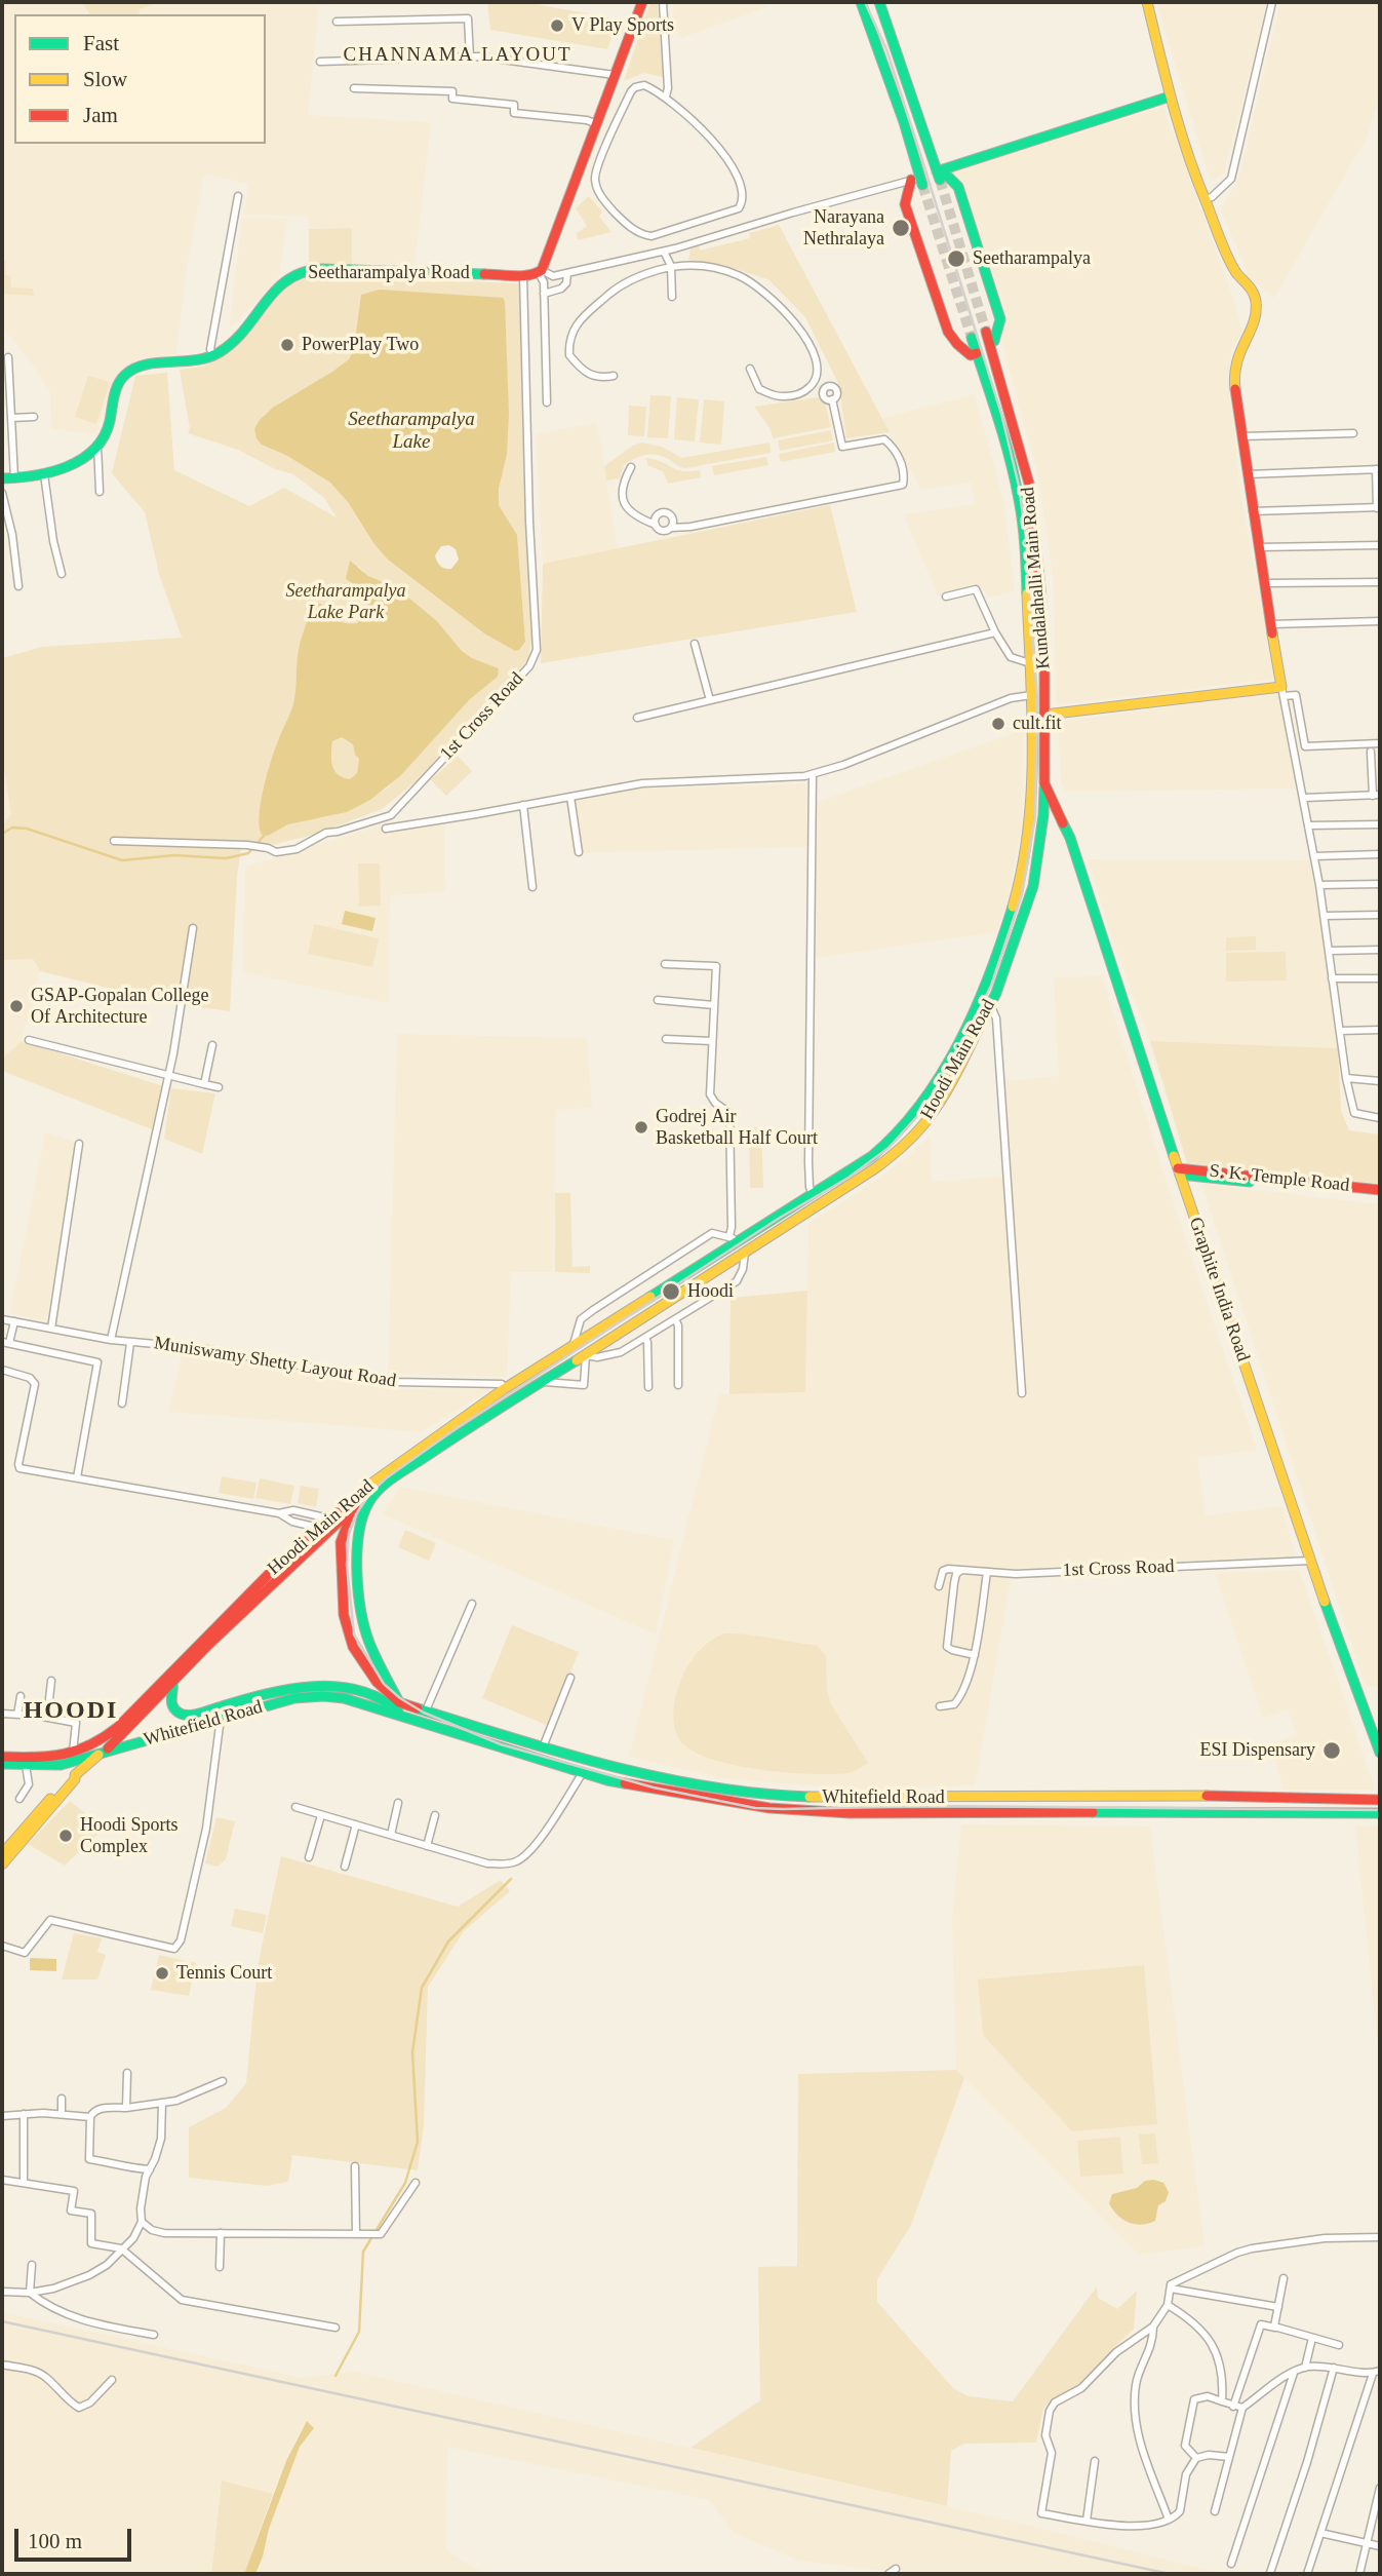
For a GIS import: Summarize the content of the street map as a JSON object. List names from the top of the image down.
{
  "streets": {
    "main road": [
      "Seetharampalya Road",
      "Kundalahalli Main Road",
      "Hoodi Main Road",
      "S. K. Temple Road",
      "Graphite India Road",
      "Whitefield Road"
    ],
    "street": ["1st Cross Road", "Muniswamy Shetty Layout Road"]
  },
  "crossings": [
    ["Seetharampalya Road", "1st Cross Road"],
    ["Kundalahalli Main Road", "Hoodi Main Road"],
    ["Kundalahalli Main Road", "Graphite India Road"],
    ["1st Cross Road", "Graphite India Road"],
    ["Hoodi Main Road", "Muniswamy Shetty Layout Road"],
    ["Hoodi Main Road", "Whitefield Road"],
    ["S. K. Temple Road", "Graphite India Road"]
  ],
  "districts": ["CHANNAMA LAYOUT", "HOODI"],
  "water": ["Seetharampalya Lake"],
  "parks": ["Seetharampalya Lake Park"],
  "places": [
    "V Play Sports",
    "Narayana Nethralaya",
    "Seetharampalya",
    "PowerPlay Two",
    "cult.fit",
    "GSAP-Gopalan College Of Architecture",
    "Godrej Air Basketball Half Court",
    "Hoodi",
    "ESI Dispensary",
    "Hoodi Sports Complex",
    "Tennis Court"
  ],
  "legend": ["Fast", "Slow", "Jam"],
  "scale_bar": "100 m"
}
